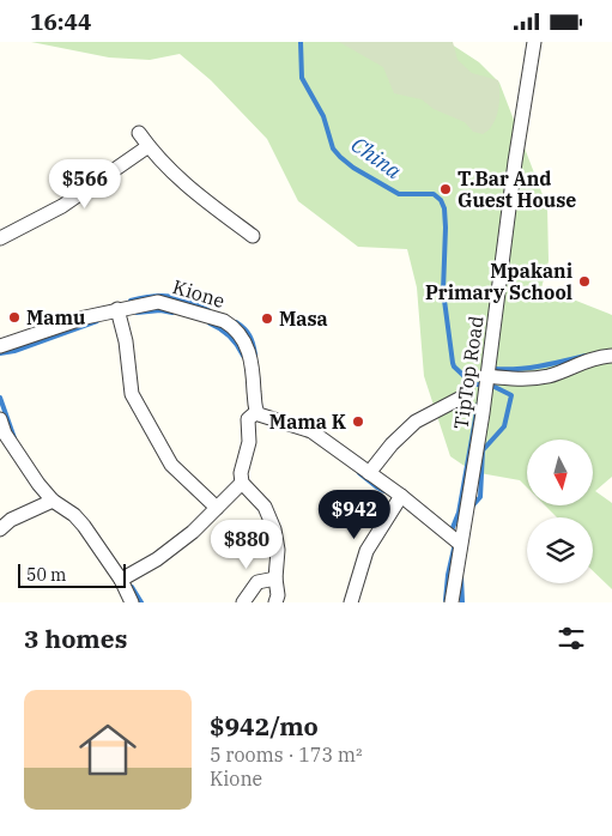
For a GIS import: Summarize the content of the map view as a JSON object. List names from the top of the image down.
{
  "streets": {
    "street": ["Kione", "TipTop Road"]
  },
  "water": ["China"],
  "places": [
    "T.Bar And Guest House",
    "Mpakani Primary School",
    "Mamu",
    "Masa",
    "Mama K"
  ],
  "scale_bar": "50 m",
  "north": "bottom",
  "page": {
    "status": "16:44",
    "price": ["$566", "$942", "$880"],
    "scale": "50 m",
    "heading": "3 homes",
    "list": [
      {
        "name": "$942/mo",
        "note": "5 rooms · 173 m² · Kione"
      }
    ]
  }
}
